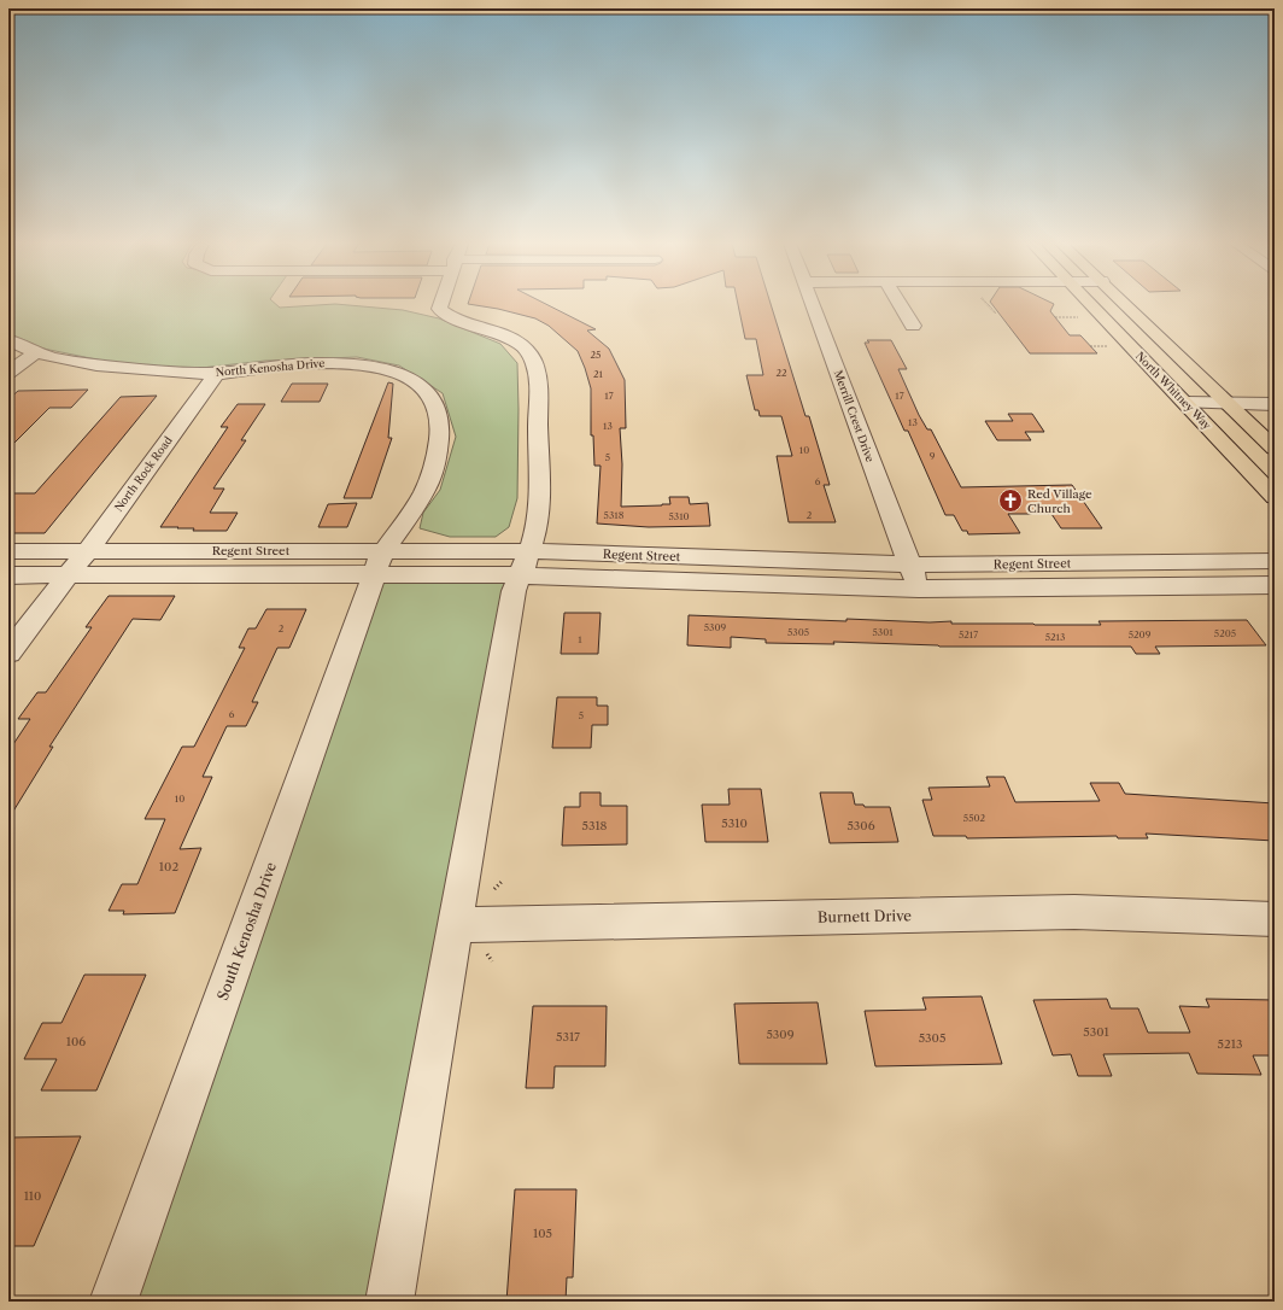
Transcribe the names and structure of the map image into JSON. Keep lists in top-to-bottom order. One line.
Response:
{"streets":{"main road":["North Whitney Way"],"street":["North Kenosha Drive","Merrill Crest Drive","North Rock Road","Regent Street","Burnett Drive","South Kenosha Drive"]},"crossings":[["North Kenosha Drive","North Rock Road"],["North Kenosha Drive","Regent Street"],["North Kenosha Drive","South Kenosha Drive"],["Merrill Crest Drive","Regent Street"],["North Rock Road","Regent Street"],["Regent Street","South Kenosha Drive"]],"places":{"church":["Red Village Church"]},"house_numbers":["25","22","21","17","17","13","13","10","9","5","6","5318","2","5310","5309","2","5305","5301","5205","5217","5209","5213","1","6","5","10","5502","5310","5318","5306","102","5301","5309","5317","5305","106","5213","110","105"]}
